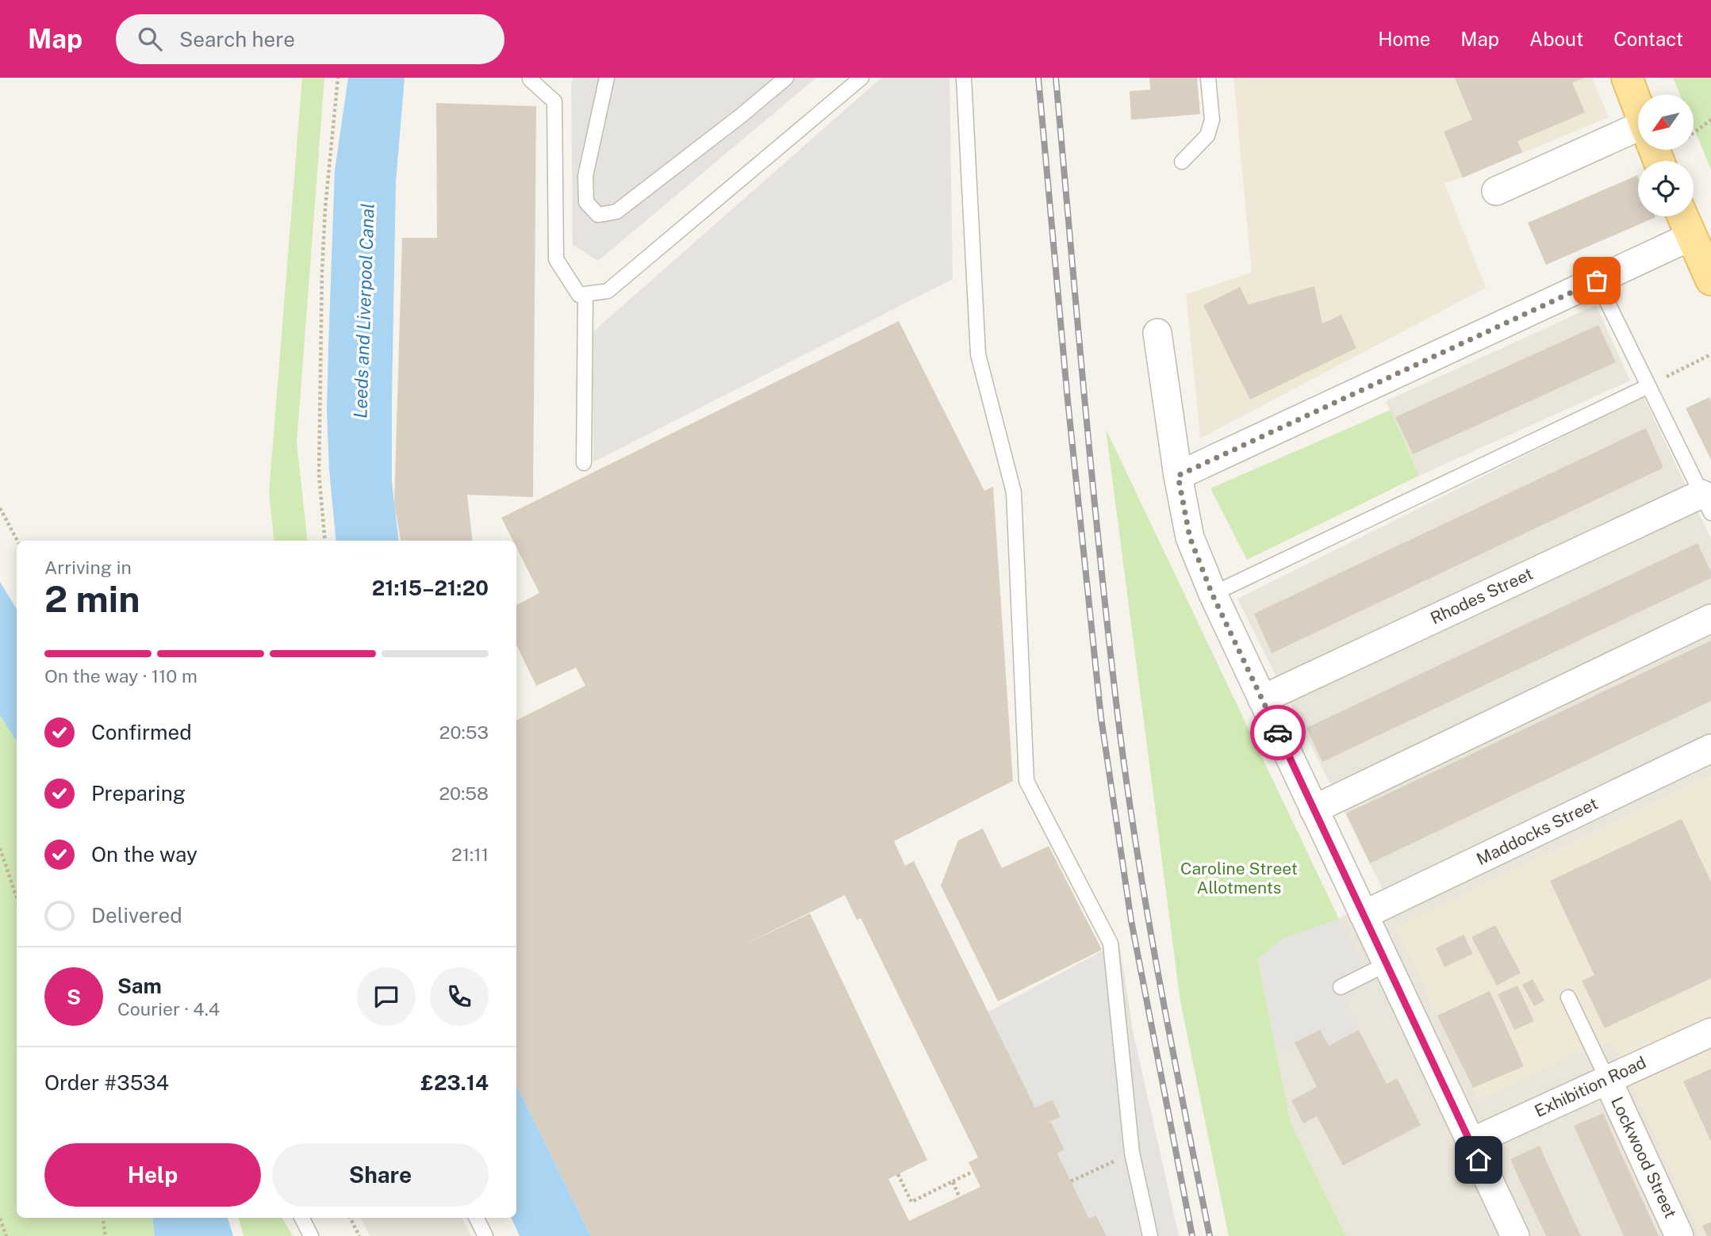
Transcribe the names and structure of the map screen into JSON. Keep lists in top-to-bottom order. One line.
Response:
{"streets":{"street":["Rhodes Street","Maddocks Street","Exhibition Road","Lockwood Street"]},"crossings":[["Exhibition Road","Lockwood Street"]],"water":["Leeds and Liverpool Canal"],"parks":["Caroline Street Allotments"],"north":"bottom left","page":{"header":"Map","search":"Search here","nav":["Home","Map","About","Contact"],"heading":["2 min","Arriving in","21:15–21:20"],"panel":["Sam","Courier · 4.4","Order #3534","£23.14"],"bar":"On the way · 110 m","list":[["Confirmed","20:53"],["Preparing","20:58"],["On the way","21:11"],"Delivered"],"round":"S","buttons":["Help","Share"]}}
